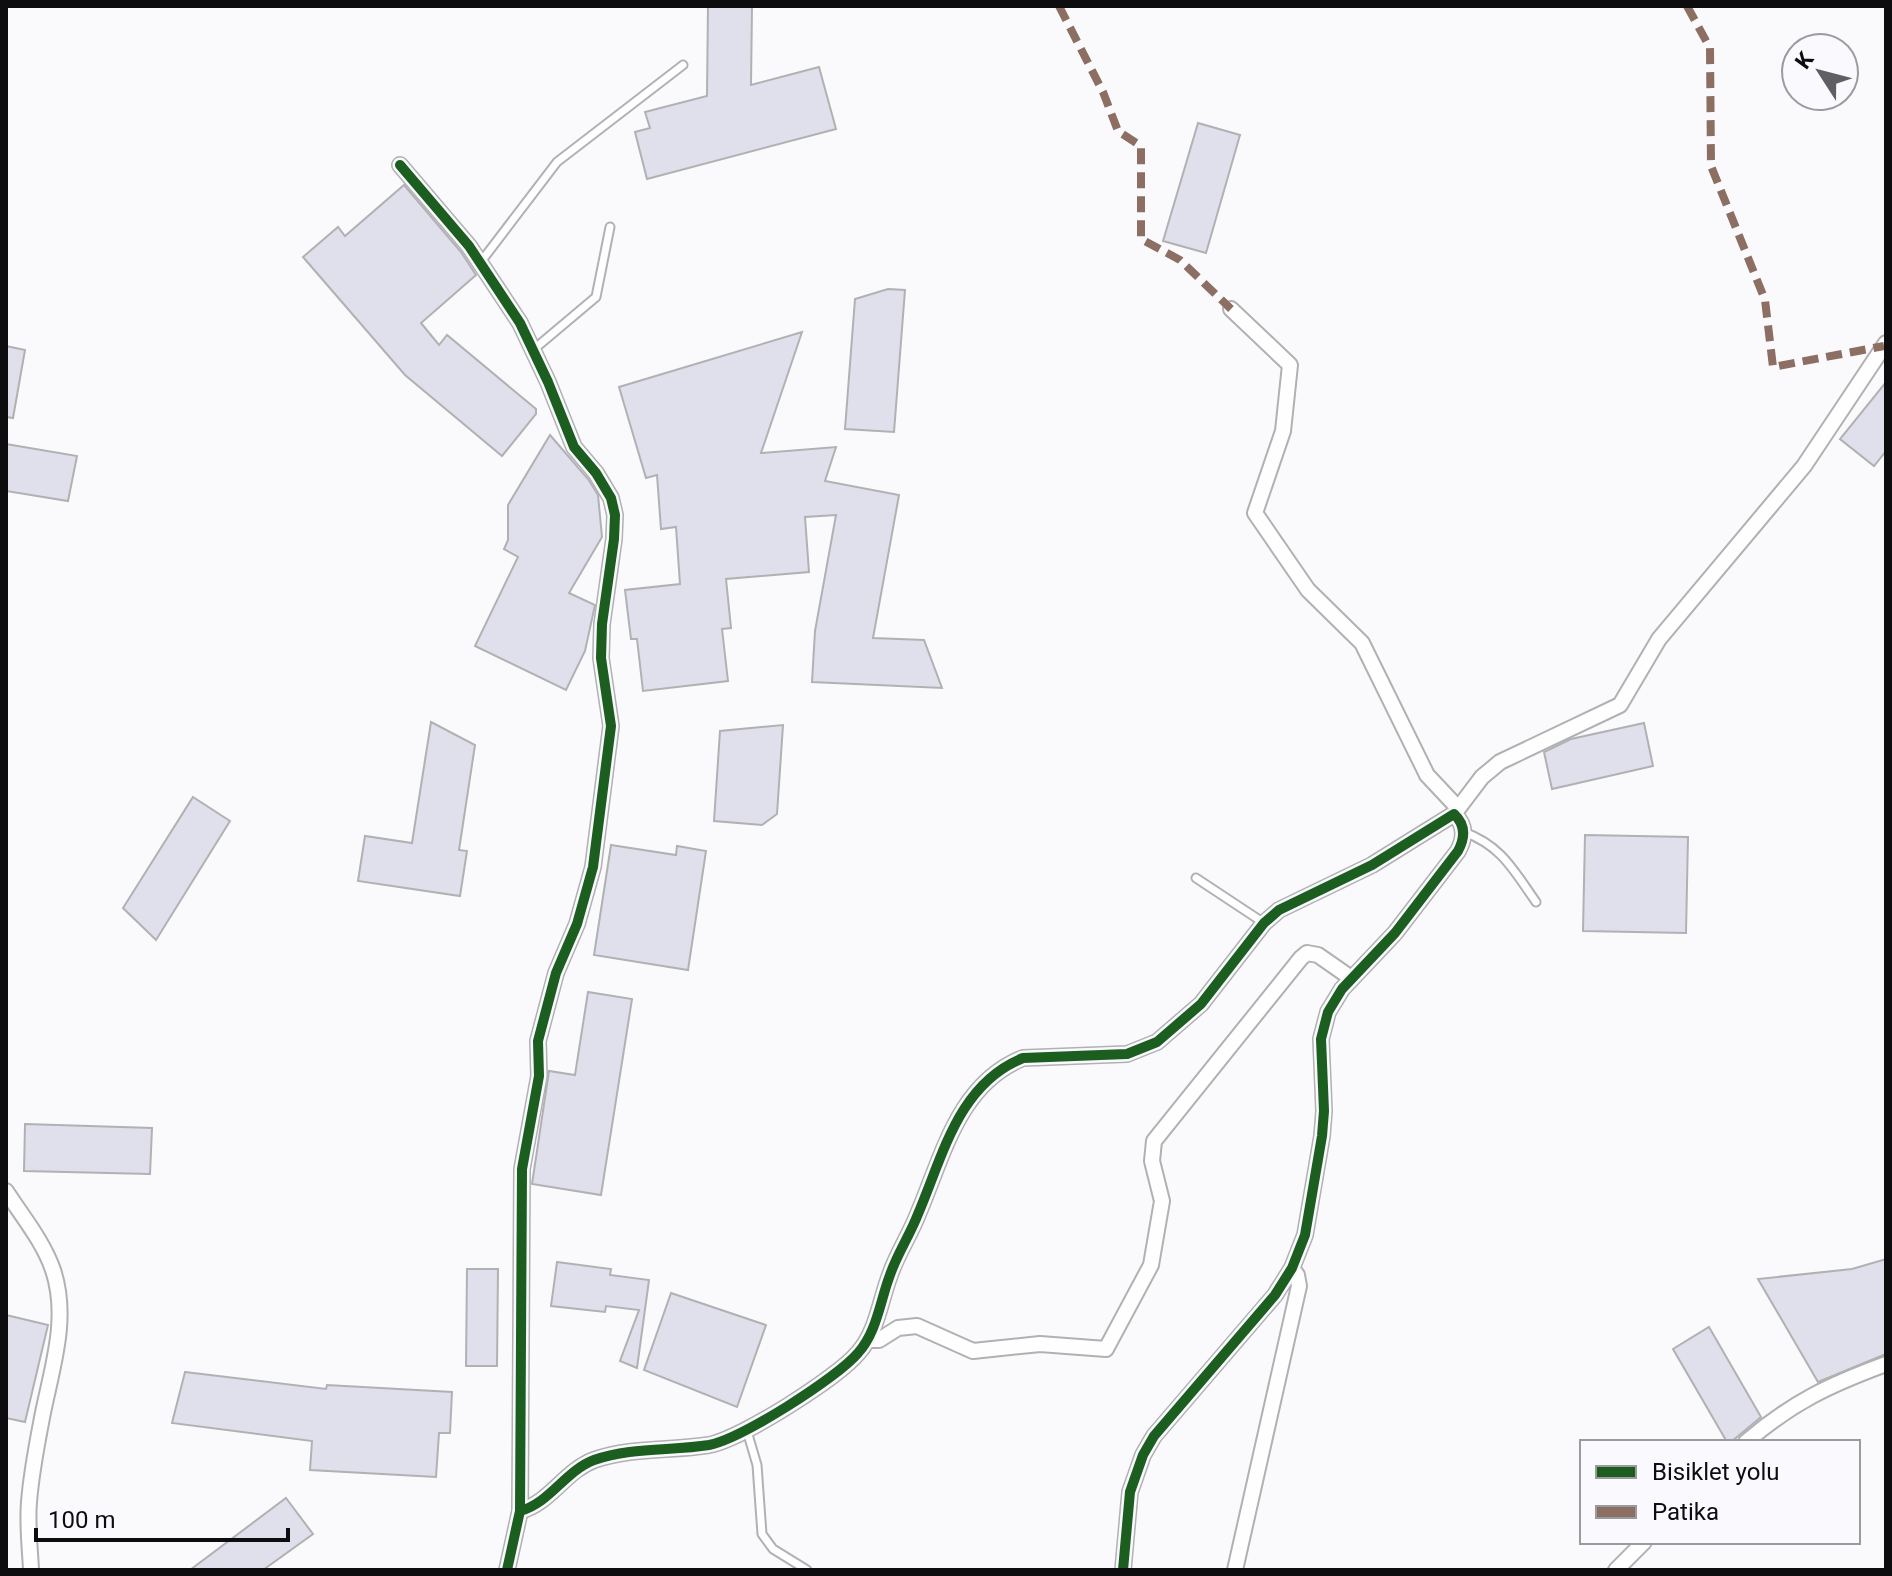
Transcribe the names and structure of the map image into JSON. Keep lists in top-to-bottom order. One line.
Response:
{"legend":["Bisiklet yolu","Patika"],"scale_bar":"100 m","north":"top left"}
